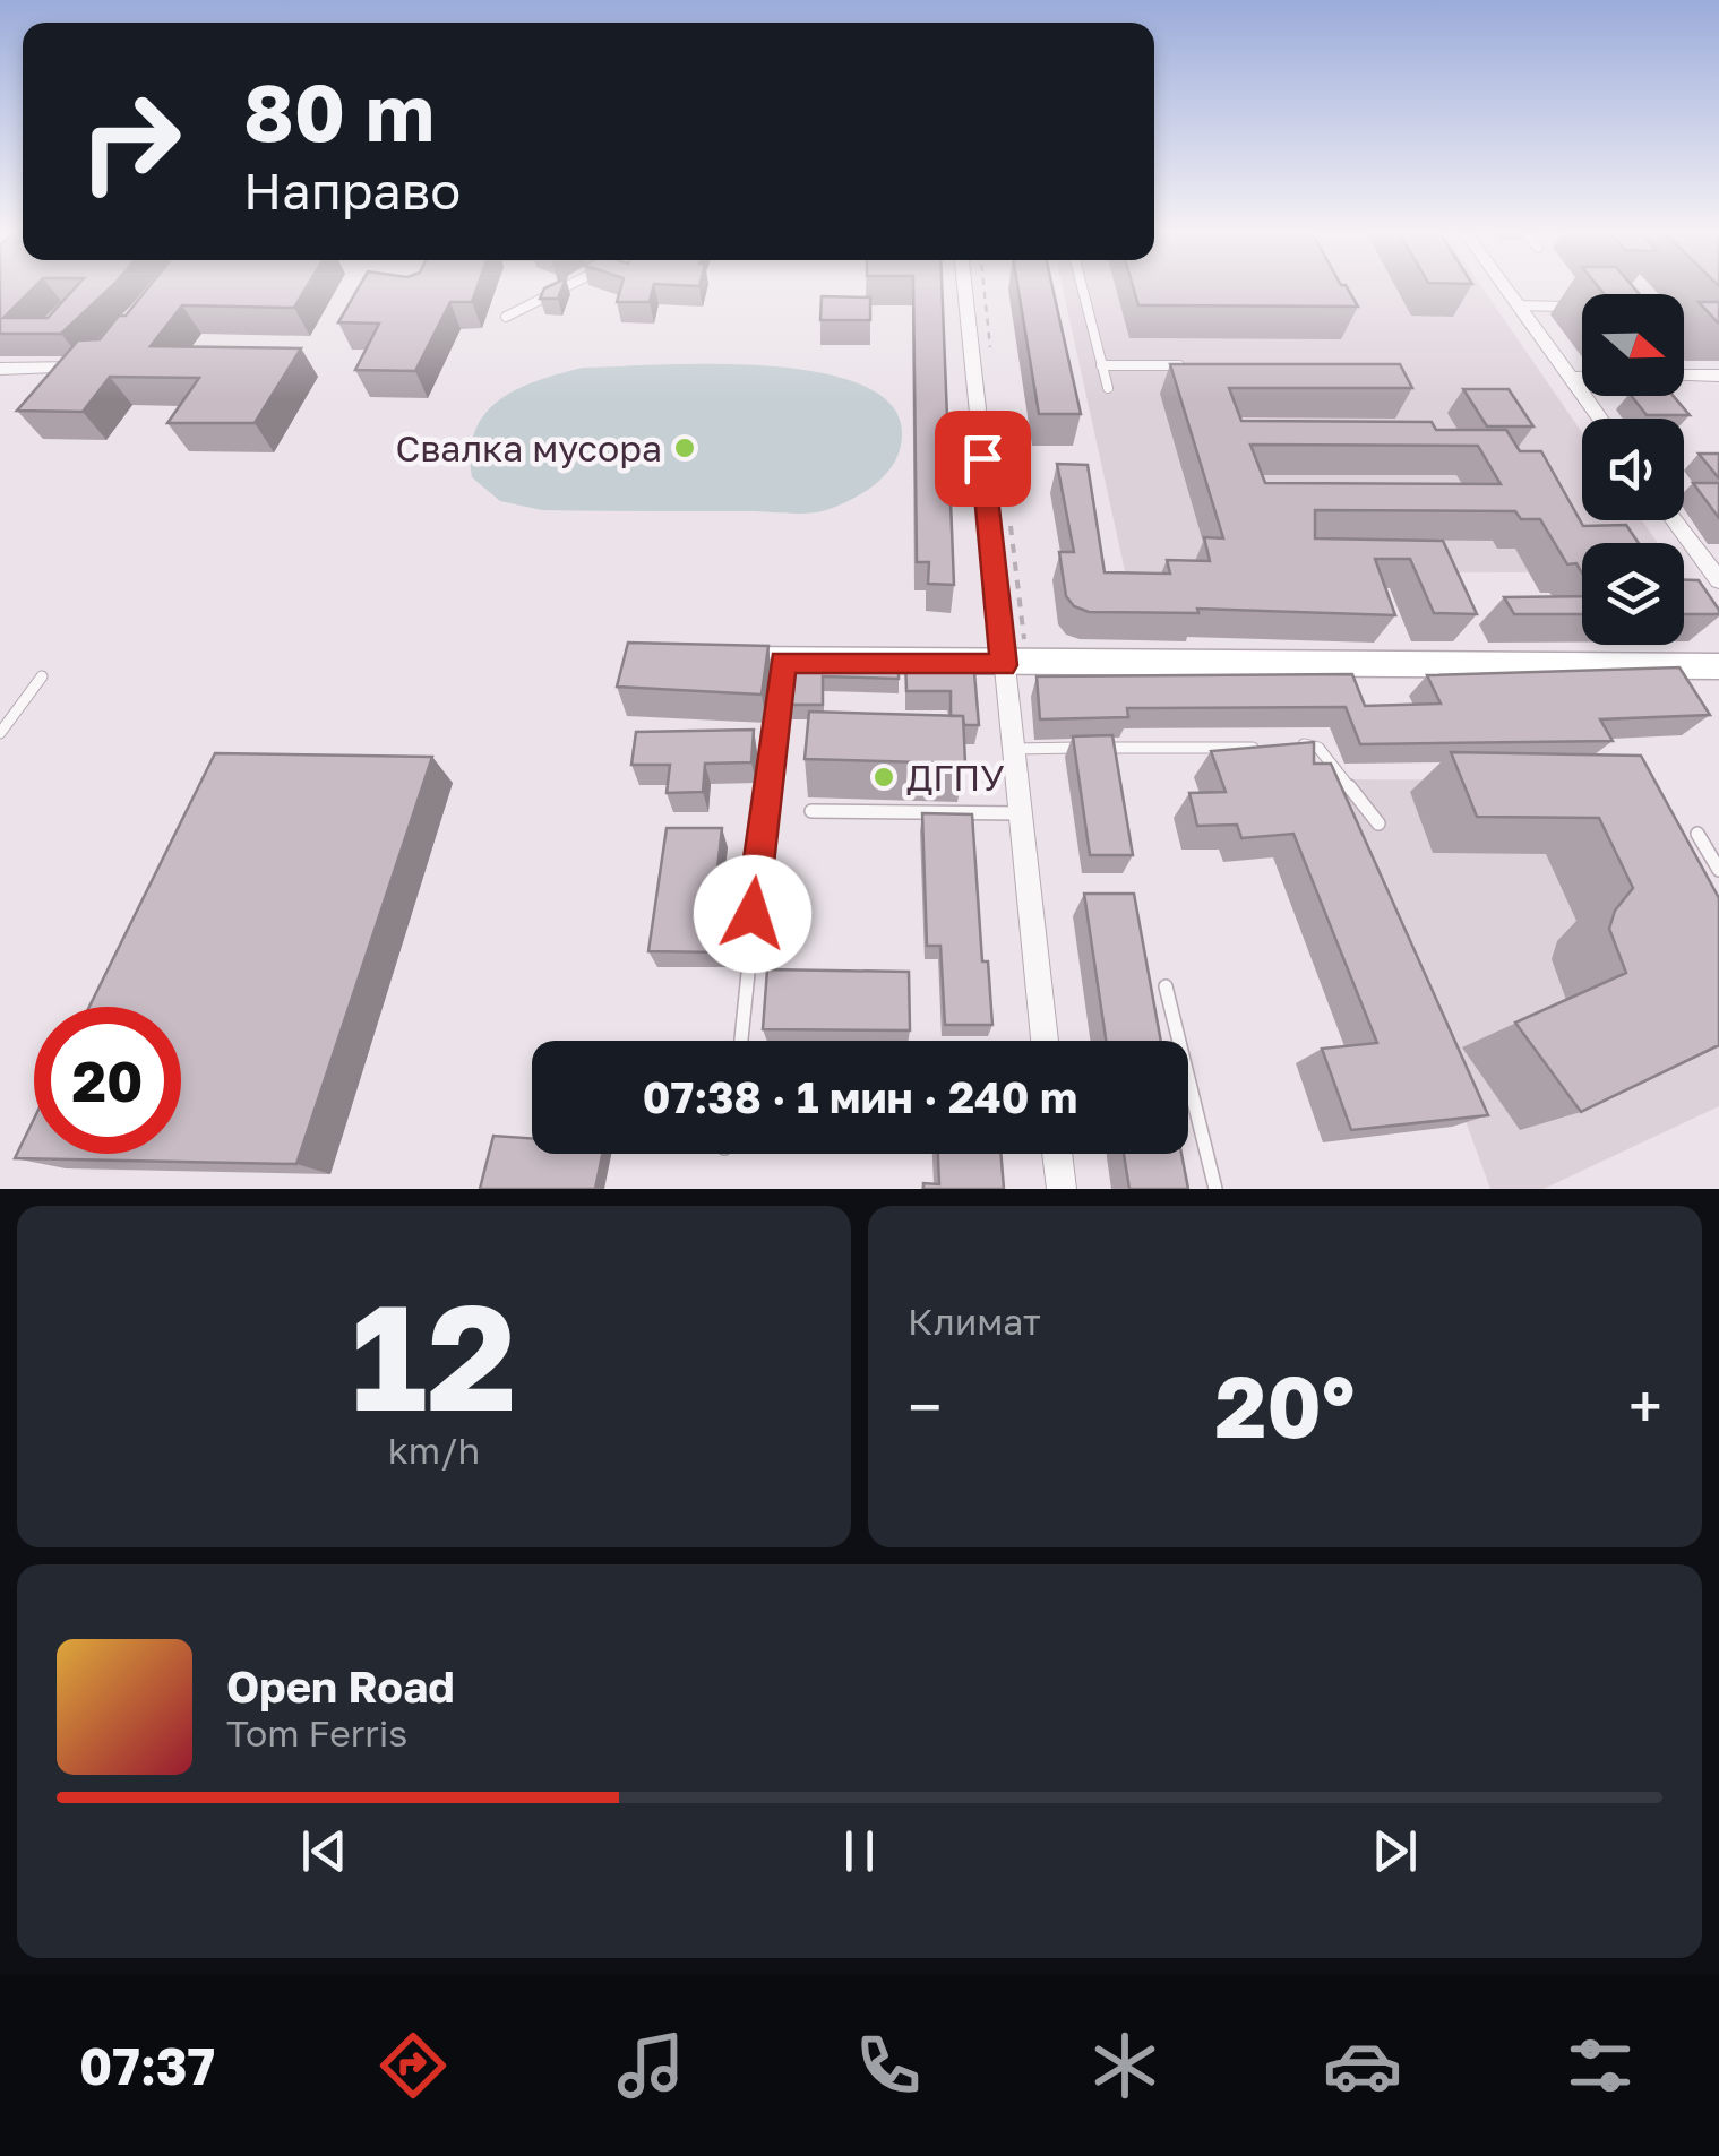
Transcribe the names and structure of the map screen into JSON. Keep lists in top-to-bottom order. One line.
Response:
{"places":["Свалка мусора","ДГПУ"],"north":"right","page":{"turn":["80 m","Направо"],"limit":"20","trip":"07:38 · 1 мин · 240 m","tile":[["12","km/h"],"Климат"],"heat":["−","20°","+"],"song":["Open Road","Tom Ferris"],"tabs":"07:37"}}
